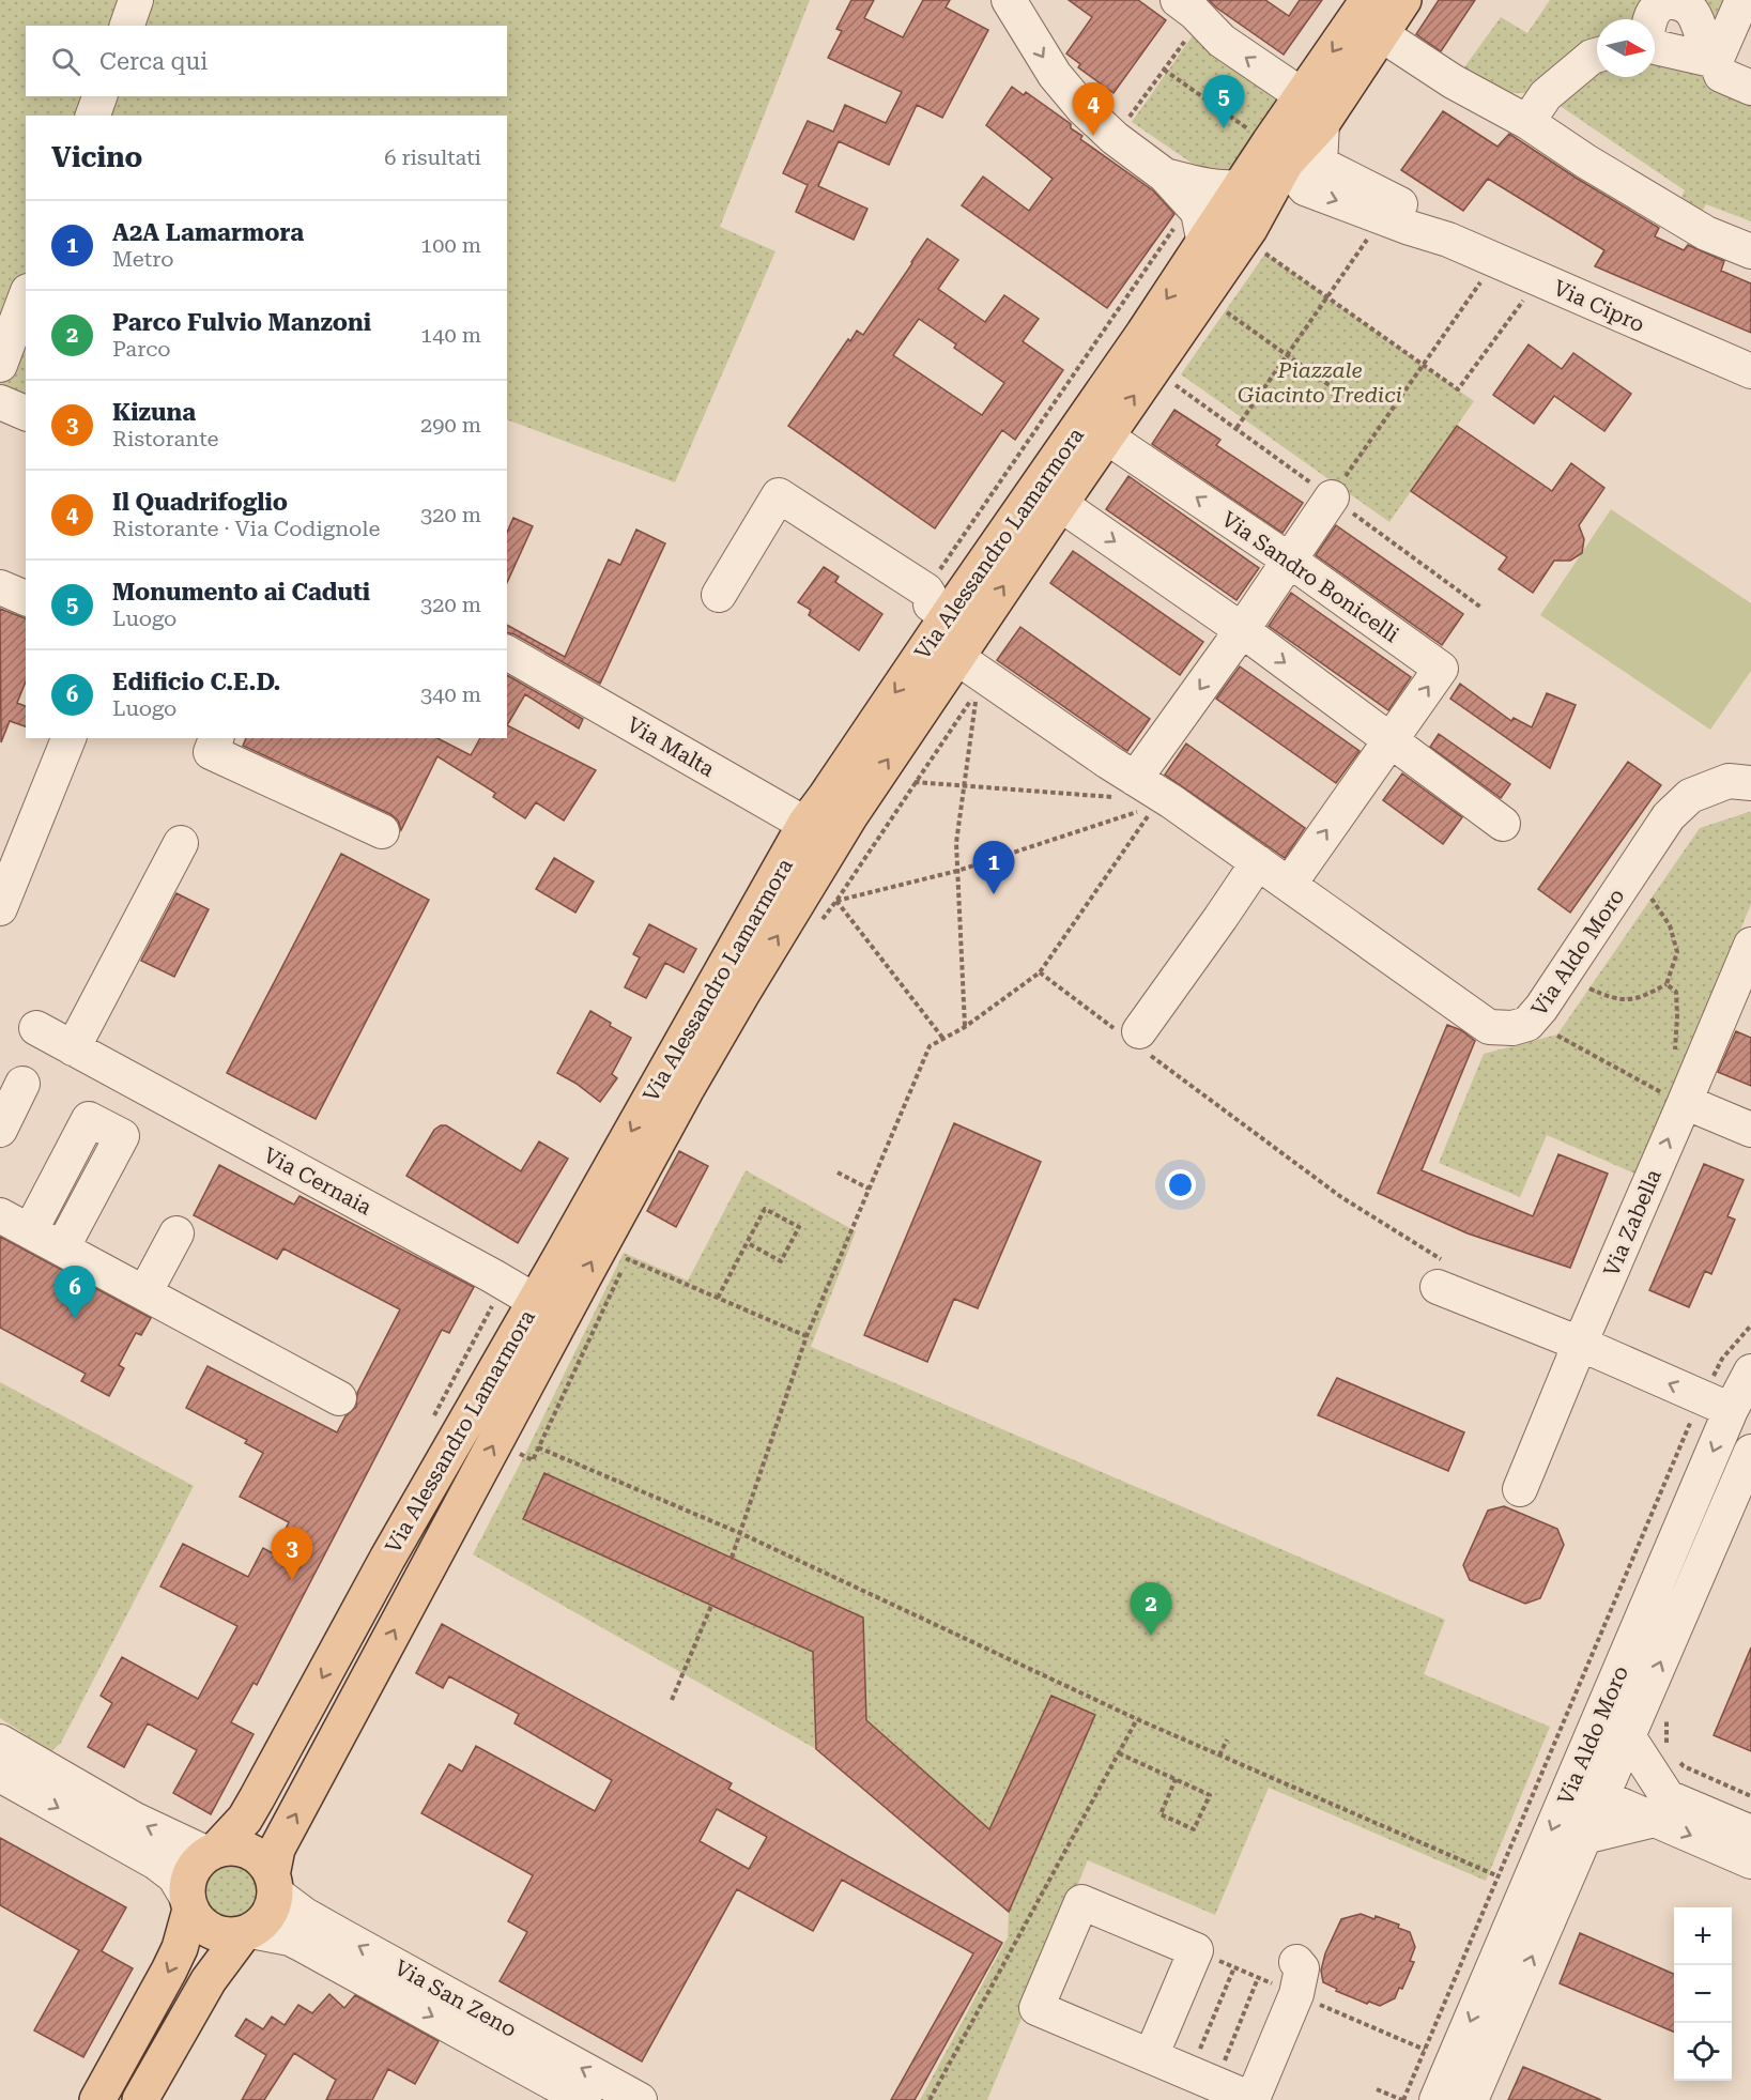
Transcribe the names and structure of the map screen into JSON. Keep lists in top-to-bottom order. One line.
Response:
{"streets":{"main road":["Via Alessandro Lamarmora"],"street":["Via Cipro","Via Sandro Bonicelli","Via Malta","Via Aldo Moro","Via Cernaia","Via Zabella","Via San Zeno"]},"crossings":[["Via Cipro","Via Alessandro Lamarmora"],["Via Alessandro Lamarmora","Via Sandro Bonicelli"],["Via Alessandro Lamarmora","Via Malta"],["Via Alessandro Lamarmora","Via Aldo Moro"],["Via Alessandro Lamarmora","Via Cernaia"],["Via Alessandro Lamarmora","Via San Zeno"]],"one_way":["Via Zabella"],"parks":["Piazzale Giacinto Tredici"],"north":"right","page":{"search":"Cerca qui","pins":["5","4","1","6","3","2"],"heading":["Vicino","6 risultati"],"list":[{"mark":"1","name":"A2A Lamarmora","note":"Metro","value":"100 m"},{"mark":"2","name":"Parco Fulvio Manzoni","note":"Parco","value":"140 m"},{"mark":"3","name":"Kizuna","note":"Ristorante","value":"290 m"},{"mark":"4","name":"Il Quadrifoglio","note":"Ristorante · Via Codignole","value":"320 m"},{"mark":"5","name":"Monumento ai Caduti","note":"Luogo","value":"320 m"},{"mark":"6","name":"Edificio C.E.D.","note":"Luogo","value":"340 m"}],"map_buttons":["+","−"]}}
